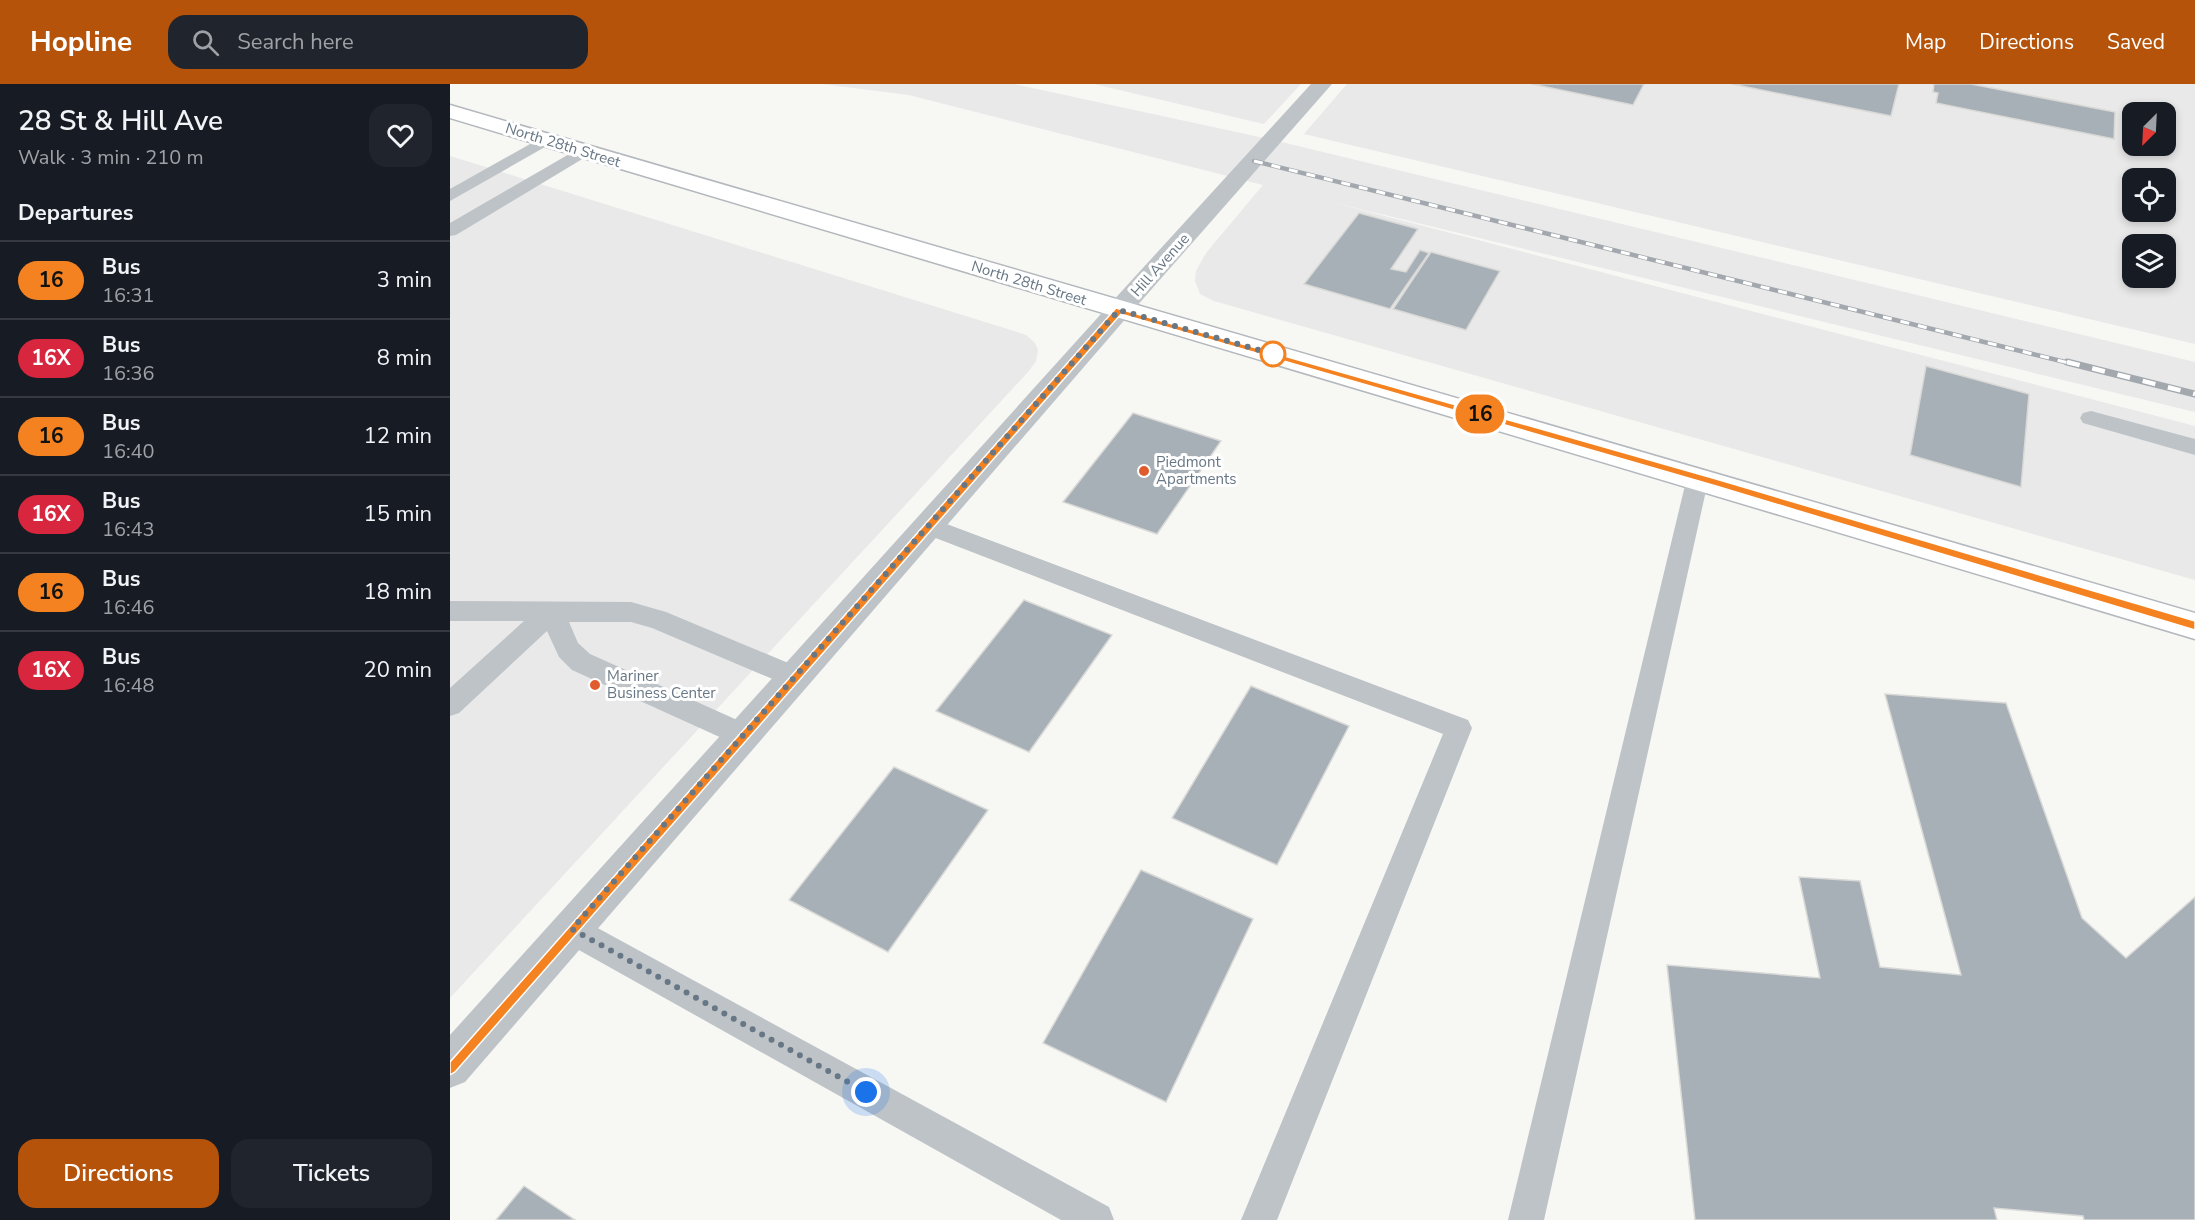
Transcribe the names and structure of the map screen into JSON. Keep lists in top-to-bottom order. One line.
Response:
{"streets":{"main road":["North 28th Street"],"street":["Hill Avenue"]},"crossings":[["North 28th Street","Hill Avenue"]],"places":["Piedmont Apartments","Mariner Business Center"],"lines":["bus line 16"],"north":"bottom left","page":{"header":"Hopline","search":"Search here","nav":["Map","Directions","Saved"],"heading":[["28 St & Hill Ave","Walk · 3 min · 210 m"],"Departures"],"on_map":"16","list":[{"mark":"16","name":"Bus","note":"16:31","value":"3 min"},{"mark":"16X","name":"Bus","note":"16:36","value":"8 min"},{"mark":"16","name":"Bus","note":"16:40","value":"12 min"},{"mark":"16X","name":"Bus","note":"16:43","value":"15 min"},{"mark":"16","name":"Bus","note":"16:46","value":"18 min"},{"mark":"16X","name":"Bus","note":"16:48","value":"20 min"}],"buttons":["Directions","Tickets"]}}
